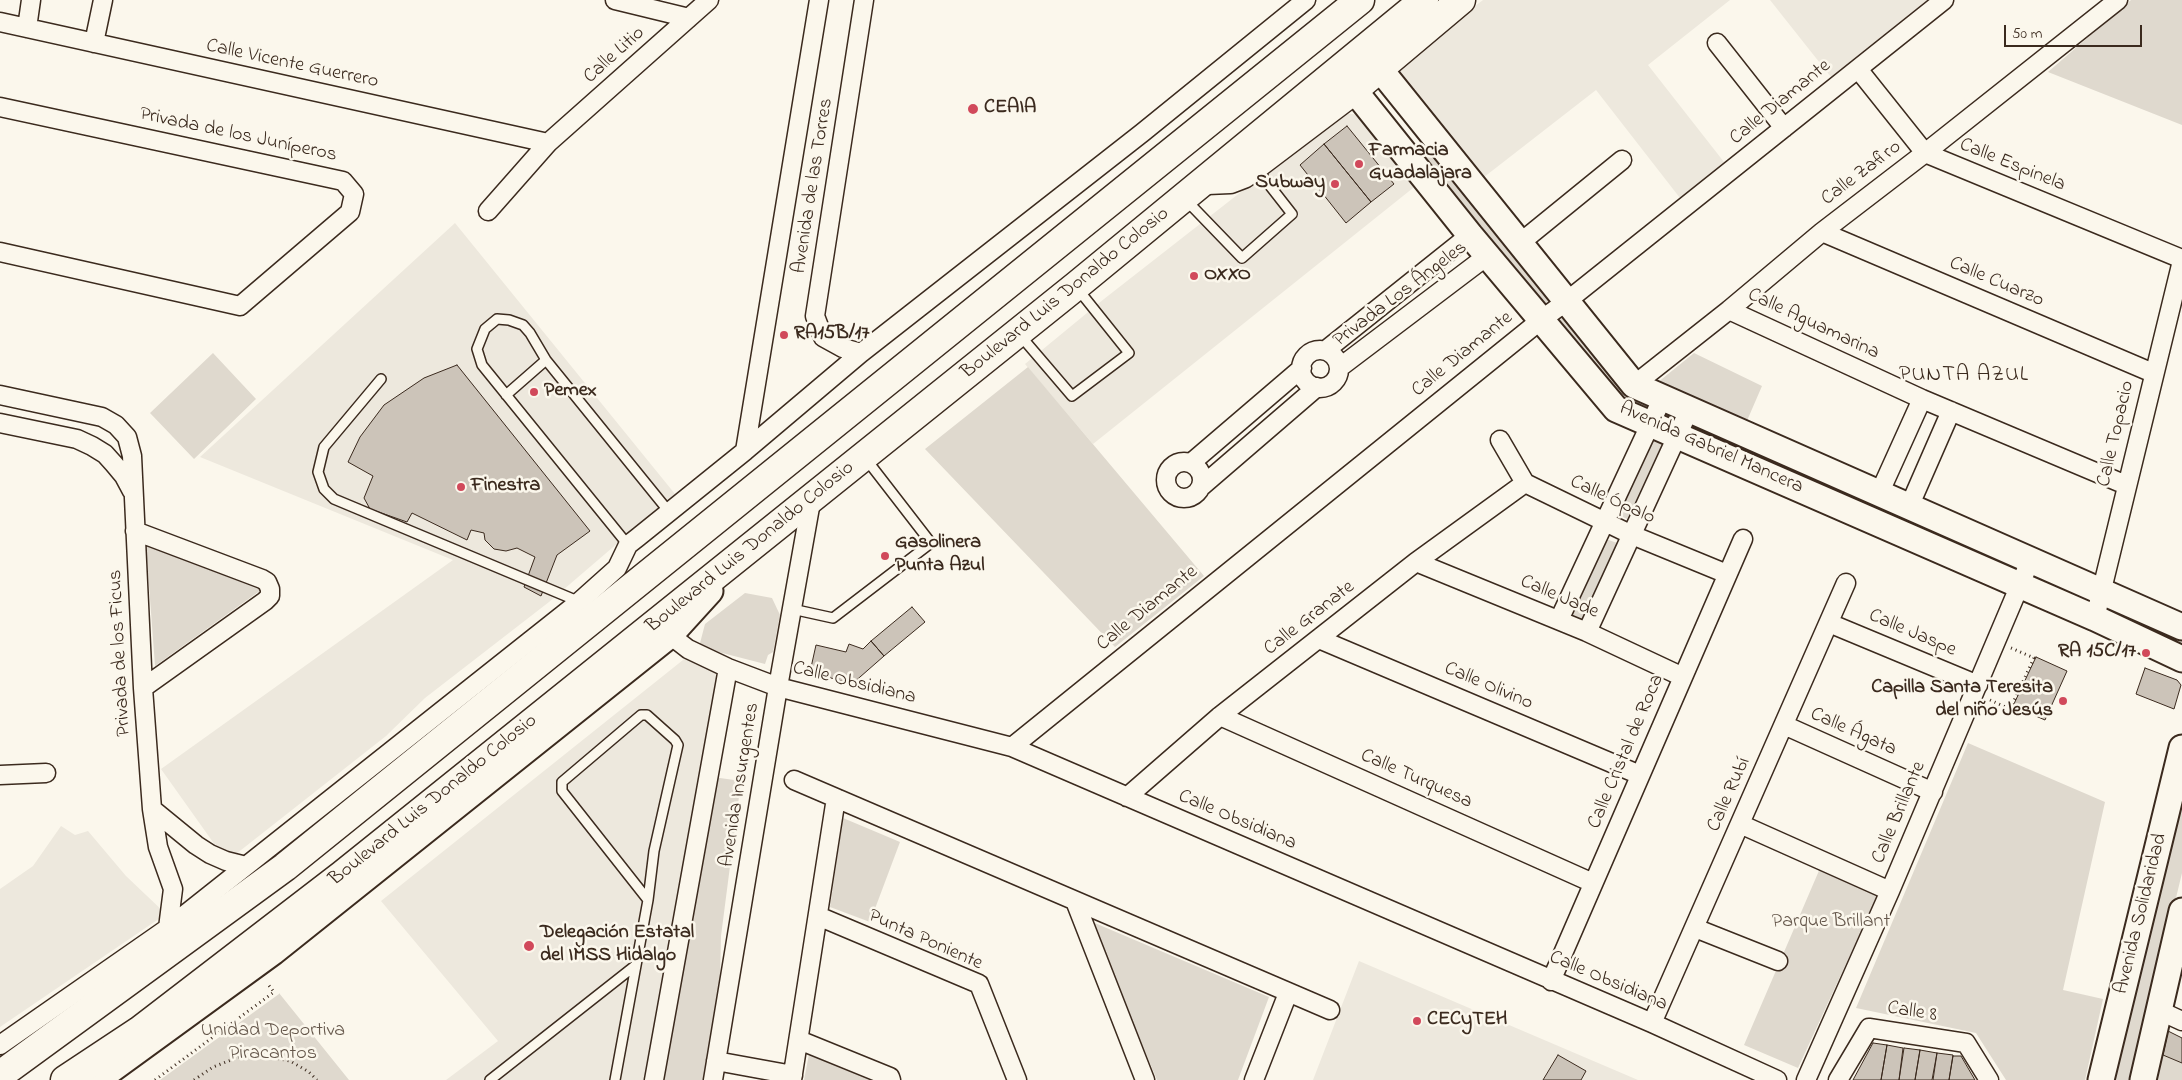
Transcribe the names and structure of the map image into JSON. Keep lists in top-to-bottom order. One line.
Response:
{"streets":{"main road":["Boulevard Luis Donaldo Colosio"],"street":["Calle Litio","Calle Vicente Guerrero","Calle Diamante","Privada de los Juníperos","Calle Espinela","Calle Zafiro","Avenida de las Torres","Calle Cuarzo","Privada Los Ángeles","Calle Aguamarina","Calle Topacio","Avenida Gabriel Mancera","Calle Ópalo","Calle Jade","Calle Granate","Calle Jaspe","Privada de los Ficus","Calle Obsidiana","Calle Olivino","Calle Ágata","Calle Cristal de Roca","Calle Turquesa","Avenida Insurgentes","Calle Rubí","Calle Brillante","Avenida Solidaridad","Punta Poniente","Calle 8"]},"crossings":[["Calle Litio","Calle Vicente Guerrero"],["Calle Diamante","Calle Espinela"],["Calle Diamante","Avenida Gabriel Mancera"],["Calle Diamante","Calle Obsidiana"],["Calle Espinela","Calle Zafiro"],["Calle Espinela","Calle Topacio"],["Calle Zafiro","Calle Cuarzo"],["Calle Zafiro","Calle Aguamarina"],["Calle Zafiro","Avenida Gabriel Mancera"],["Calle Cuarzo","Calle Topacio"],["Boulevard Luis Donaldo Colosio","Avenida Insurgentes"],["Privada Los Ángeles","Avenida Gabriel Mancera"],["Calle Aguamarina","Calle Topacio"],["Calle Topacio","Avenida Gabriel Mancera"],["Avenida Gabriel Mancera","Calle Brillante"],["Calle Ópalo","Calle Granate"],["Calle Ópalo","Calle Cristal de Roca"],["Calle Jade","Calle Granate"],["Calle Jade","Calle Cristal de Roca"],["Calle Granate","Calle Obsidiana"],["Calle Granate","Calle Olivino"],["Calle Granate","Calle Turquesa"],["Calle Jaspe","Calle Rubí"],["Calle Jaspe","Calle Brillante"],["Calle Obsidiana","Calle Cristal de Roca"],["Calle Obsidiana","Avenida Insurgentes"],["Calle Obsidiana","Calle Rubí"],["Calle Olivino","Calle Cristal de Roca"],["Calle Ágata","Calle Rubí"],["Calle Ágata","Calle Brillante"],["Calle Cristal de Roca","Calle Turquesa"]],"districts":["PUNTA AZUL"],"parks":["Parque Brillant","Unidad Deportiva Piracantos"],"places":["CEAIA","Farmacia Guadalajara","Subway","OXXO","RA15B/17","Pemex","Finestra","Gasolinera Punta Azul","RA 15C/17","Capilla Santa Teresita del niño Jesús","Delegación Estatal del IMSS Hidalgo","CECyTEH"],"scale_bar":"50 m"}
